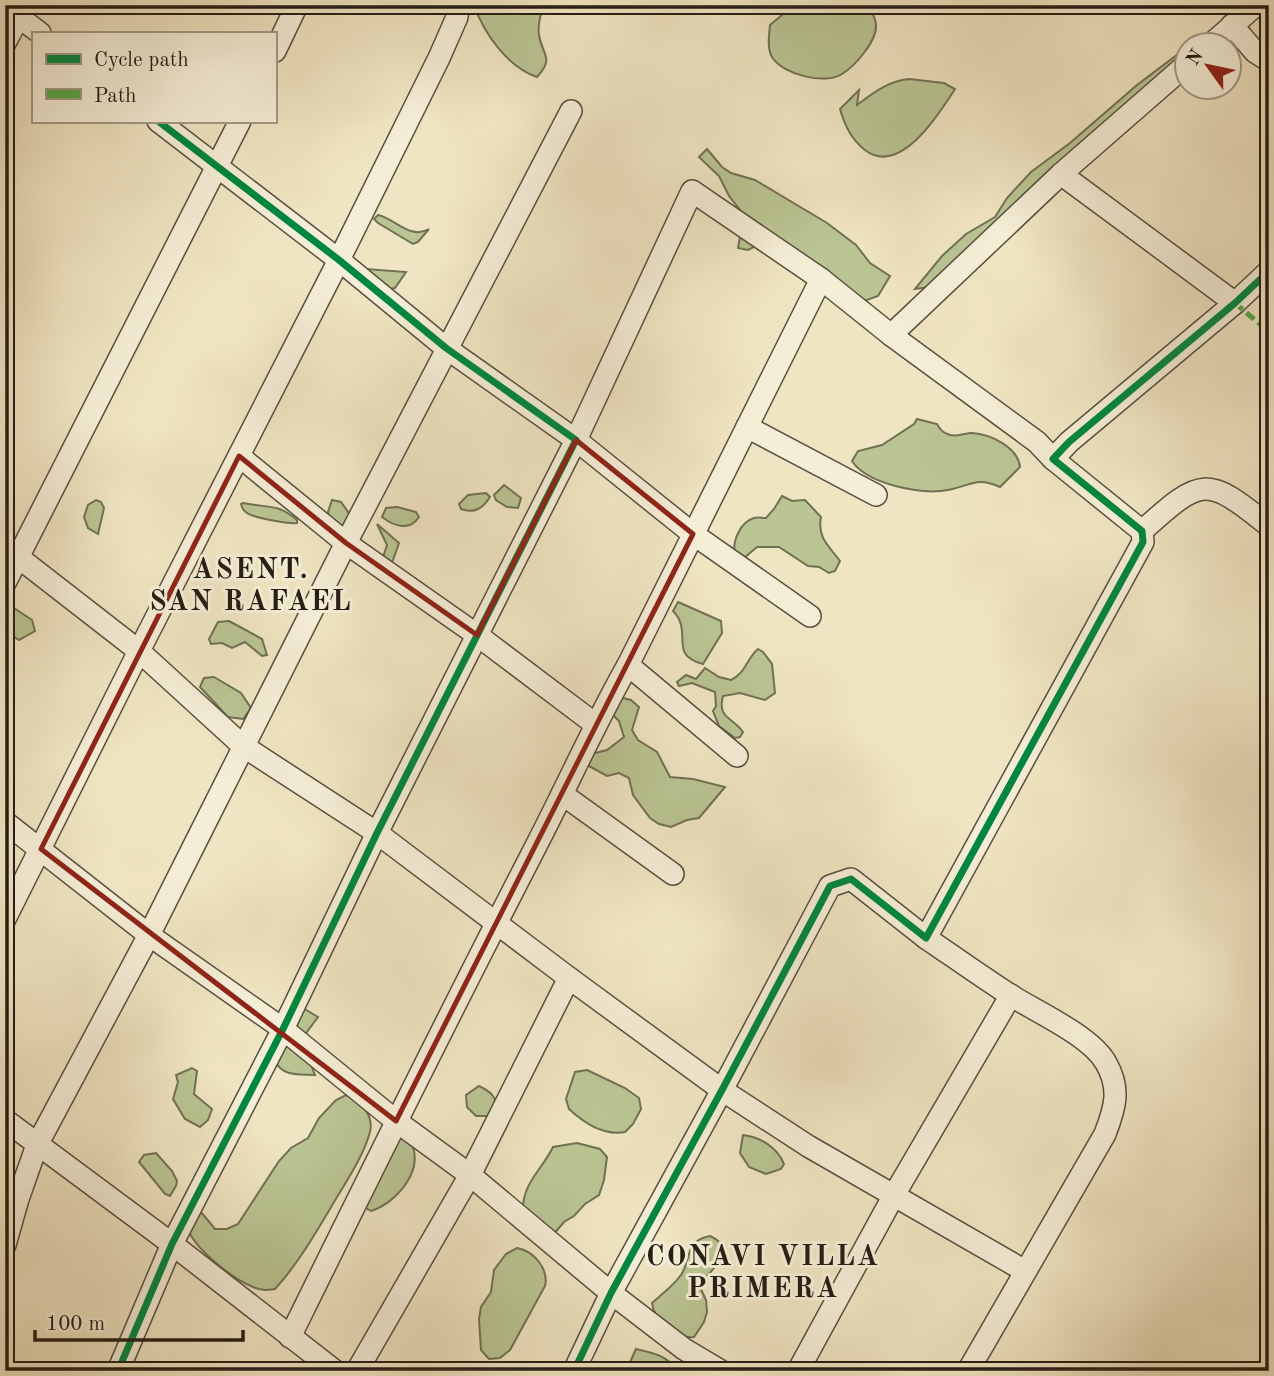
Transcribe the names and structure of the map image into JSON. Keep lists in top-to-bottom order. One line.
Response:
{"districts":["ASENT. SAN RAFAEL","CONAVI VILLA PRIMERA"],"legend":["Cycle path","Path"],"scale_bar":"100 m","north":"top left"}
